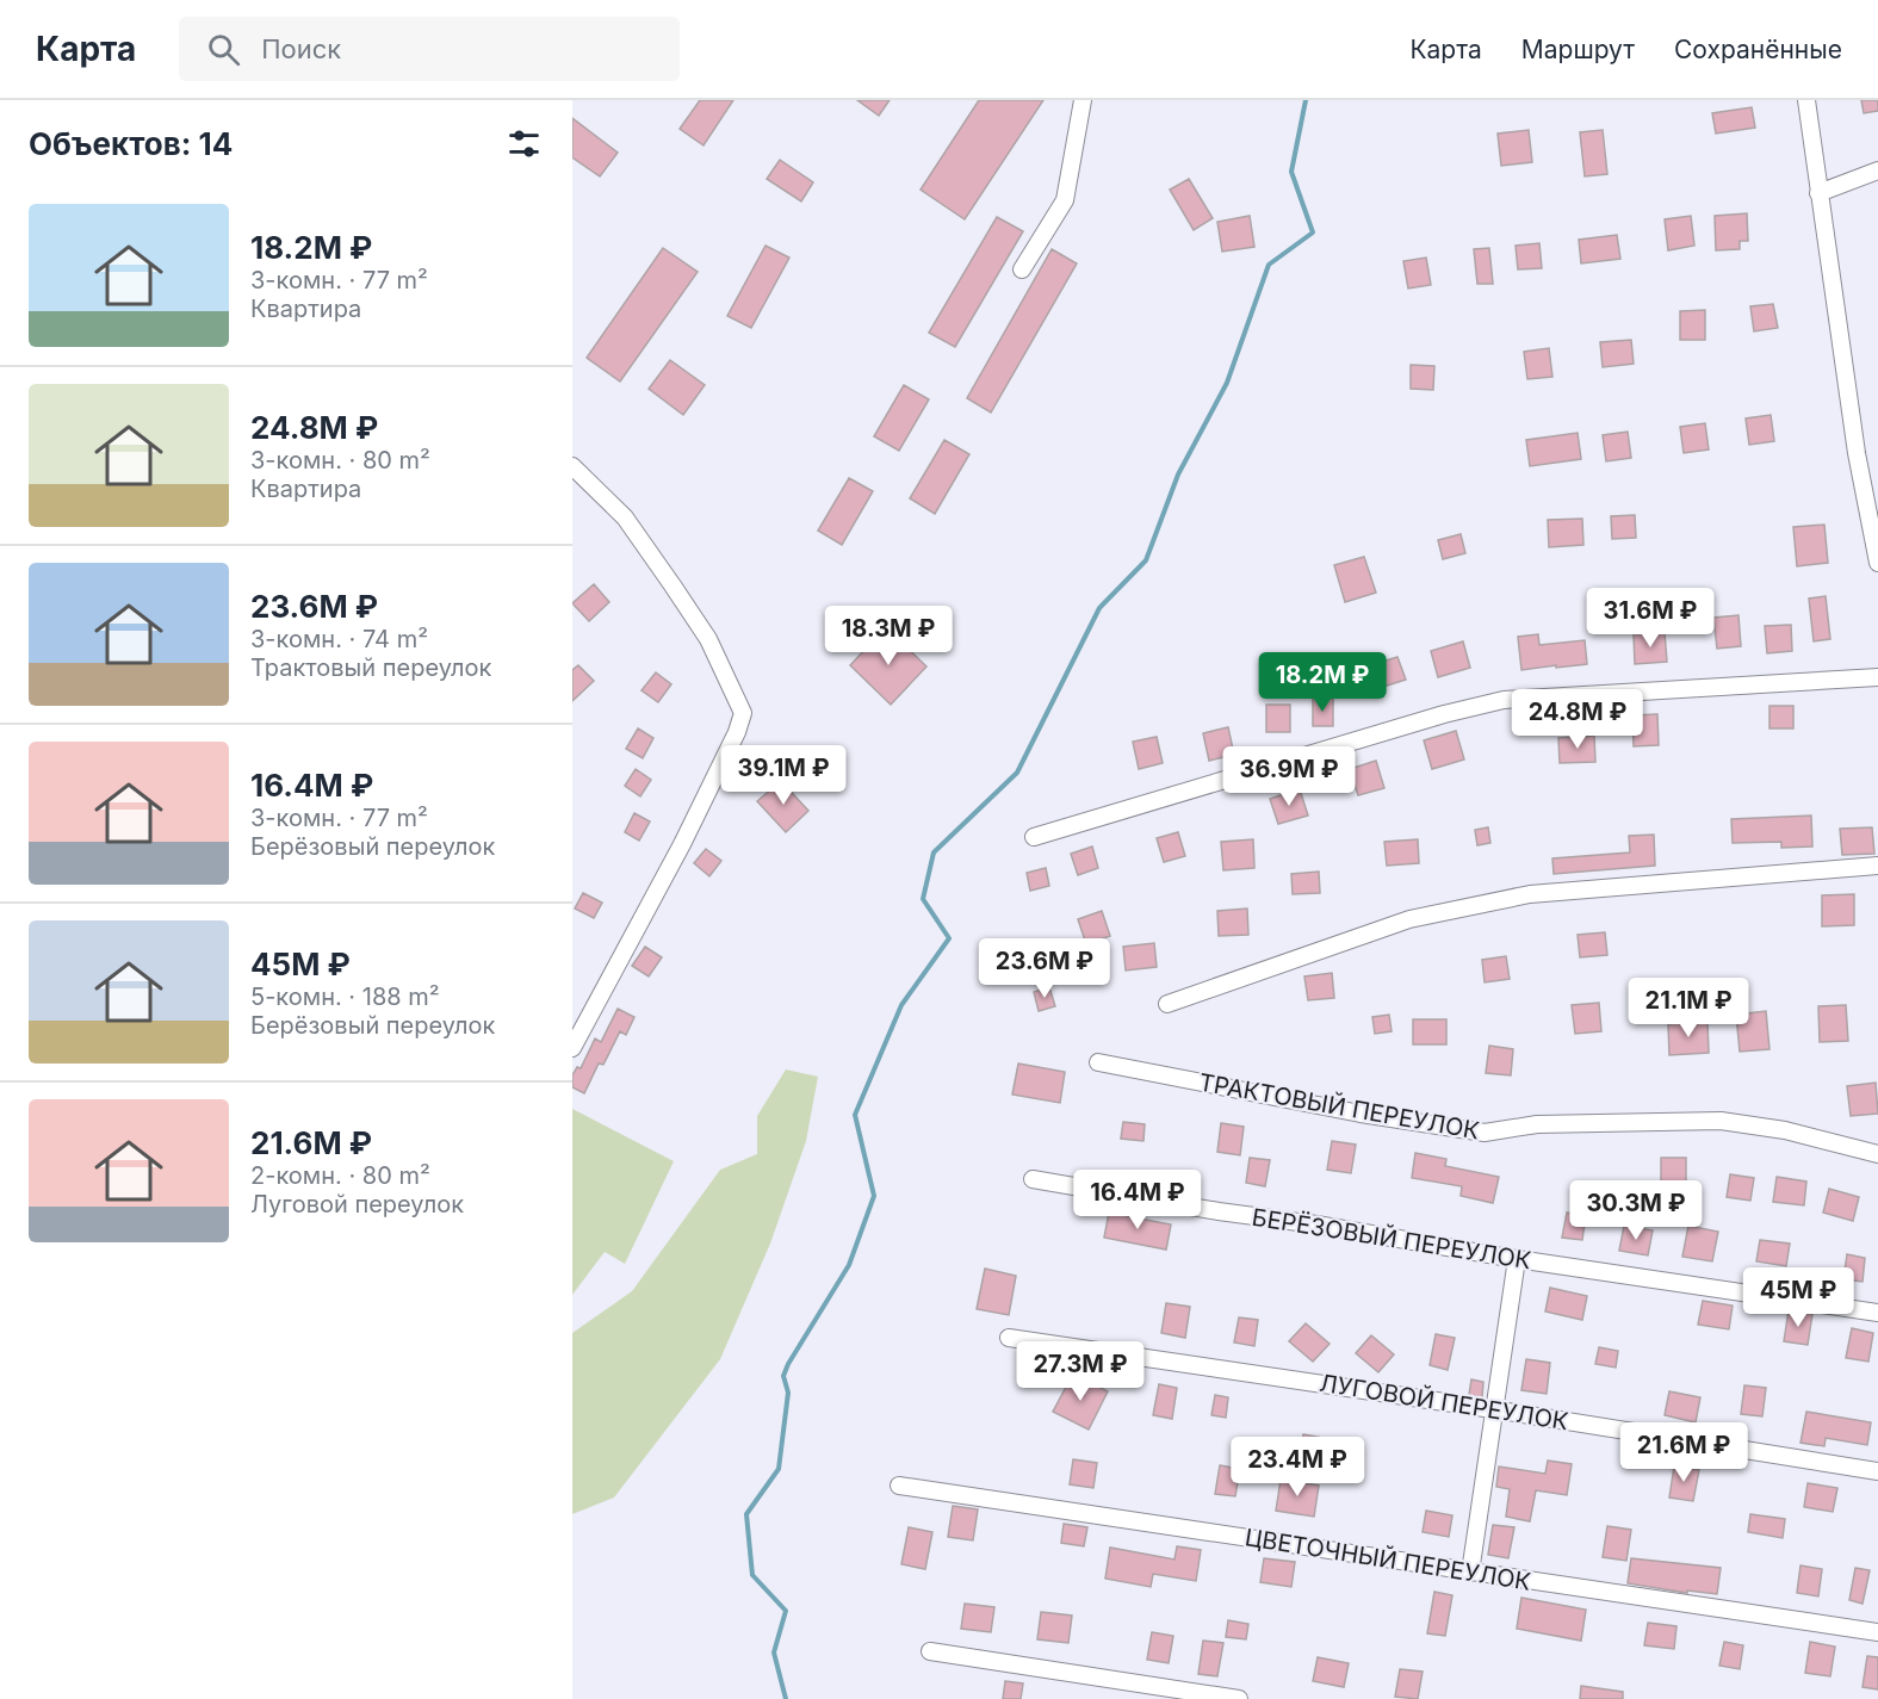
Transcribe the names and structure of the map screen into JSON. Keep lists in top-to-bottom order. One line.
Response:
{"streets":{"street":["ТРАКТОВЫЙ ПЕРЕУЛОК","БЕРЁЗОВЫЙ ПЕРЕУЛОК","ЛУГОВОЙ ПЕРЕУЛОК","ЦВЕТОЧНЫЙ ПЕРЕУЛОК"]},"page":{"header":"Карта","search":"Поиск","nav":["Карта","Маршрут","Сохранённые"],"heading":"Объектов: 14","list":[{"name":"18.2M ₽","note":"3-комн. · 77 m² · Квартира"},{"name":"24.8M ₽","note":"3-комн. · 80 m² · Квартира"},{"name":"23.6M ₽","note":"3-комн. · 74 m² · Трактовый переулок"},{"name":"16.4M ₽","note":"3-комн. · 77 m² · Берёзовый переулок"},{"name":"45M ₽","note":"5-комн. · 188 m² · Берёзовый переулок"},{"name":"21.6M ₽","note":"2-комн. · 80 m² · Луговой переулок"}],"price":["31.6M ₽","18.3M ₽","18.2M ₽","24.8M ₽","39.1M ₽","36.9M ₽","23.6M ₽","21.1M ₽","16.4M ₽","30.3M ₽","45M ₽","27.3M ₽","21.6M ₽","23.4M ₽"]}}
